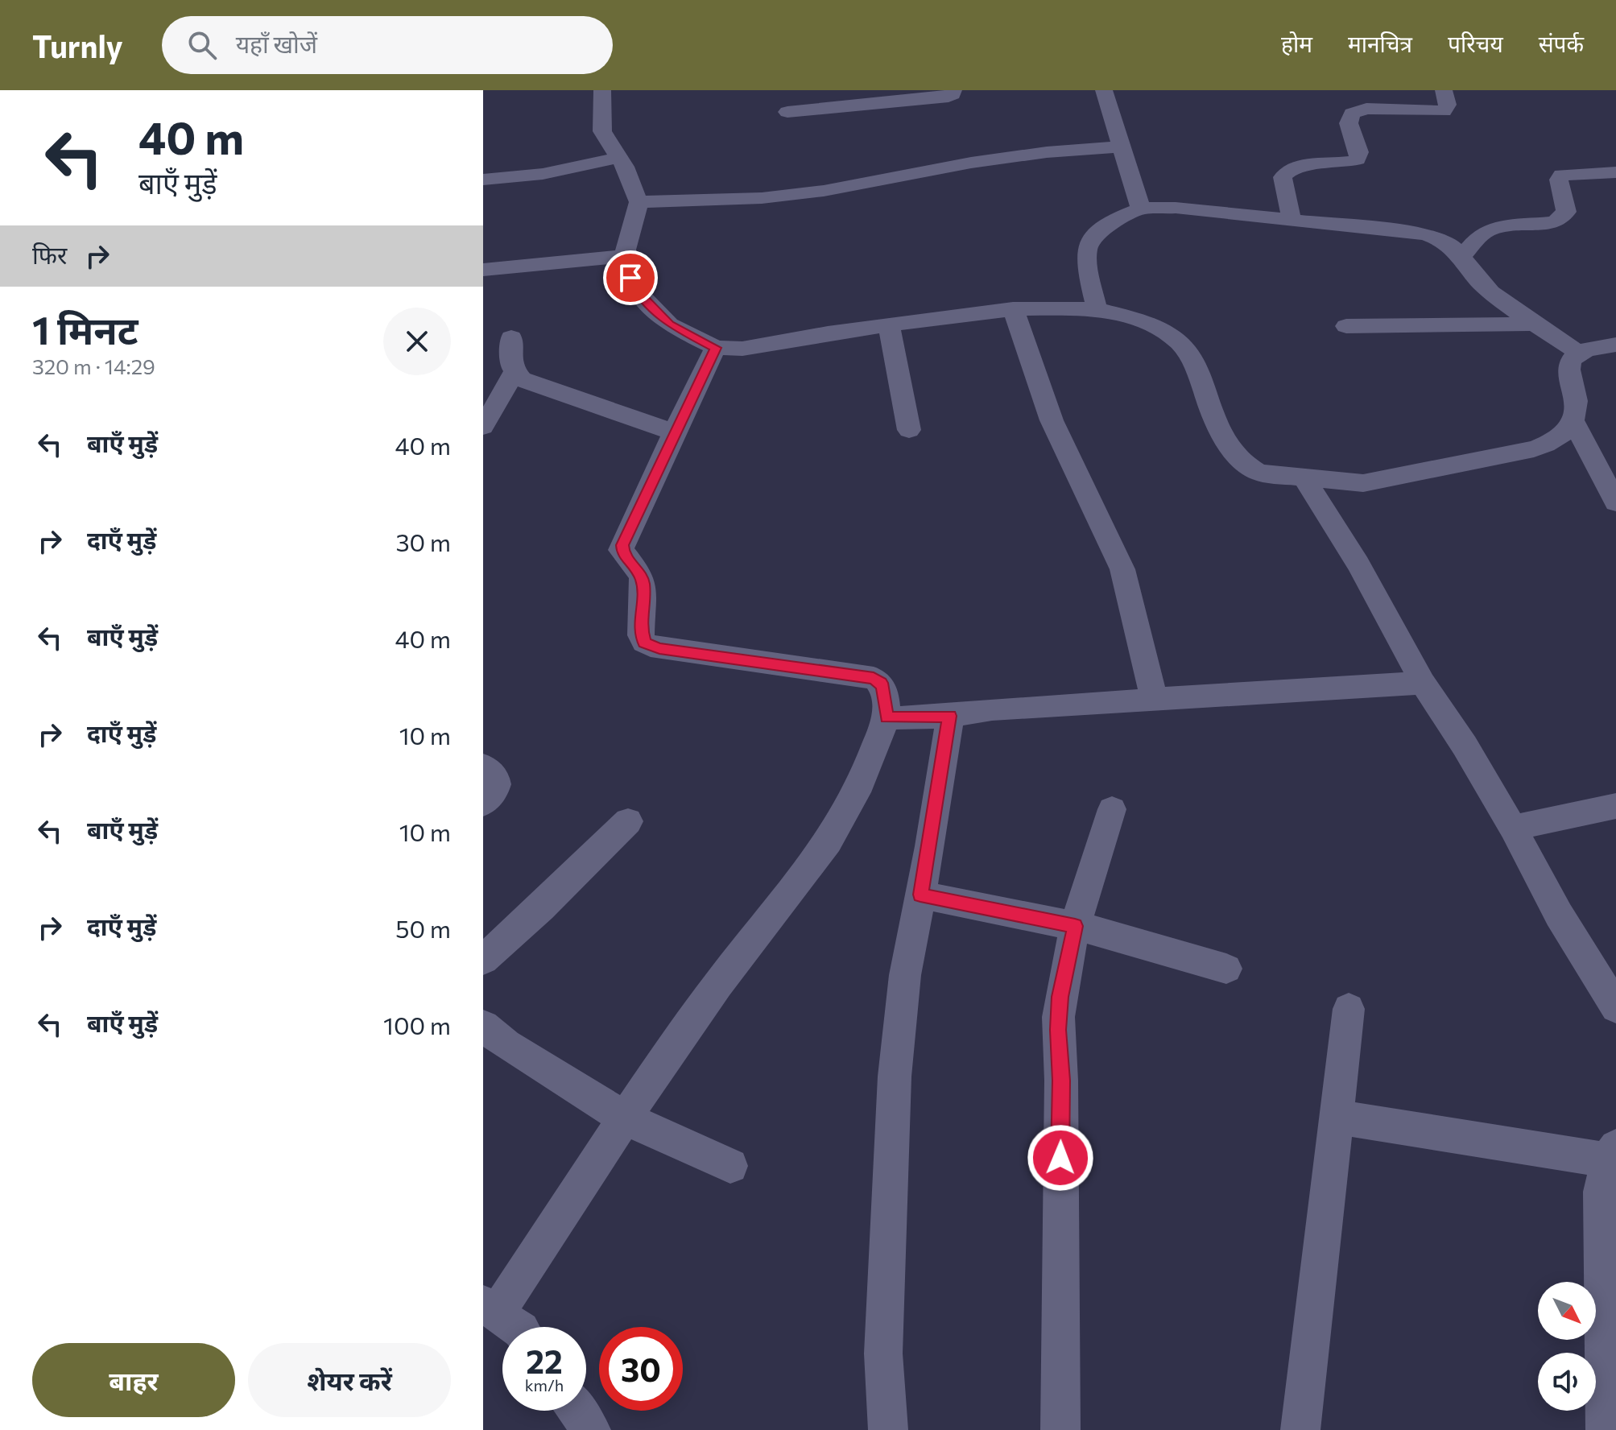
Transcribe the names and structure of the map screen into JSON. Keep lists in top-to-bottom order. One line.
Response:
{"north":"bottom right","page":{"header":"Turnly","search":"यहाँ खोजें","nav":["होम","मानचित्र","परिचय","संपर्क"],"turn":["40 m","बाएँ मुड़ें"],"then":"फिर","heading":["1 मिनट","320 m · 14:29"],"list":[{"name":"बाएँ मुड़ें","value":"40 m"},{"name":"दाएँ मुड़ें","value":"30 m"},{"name":"बाएँ मुड़ें","value":"40 m"},{"name":"दाएँ मुड़ें","value":"10 m"},{"name":"बाएँ मुड़ें","value":"10 m"},{"name":"दाएँ मुड़ें","value":"50 m"},{"name":"बाएँ मुड़ें","value":"100 m"}],"speed":"22 km/h","limit":"30","buttons":["बाहर","शेयर करें"]}}
